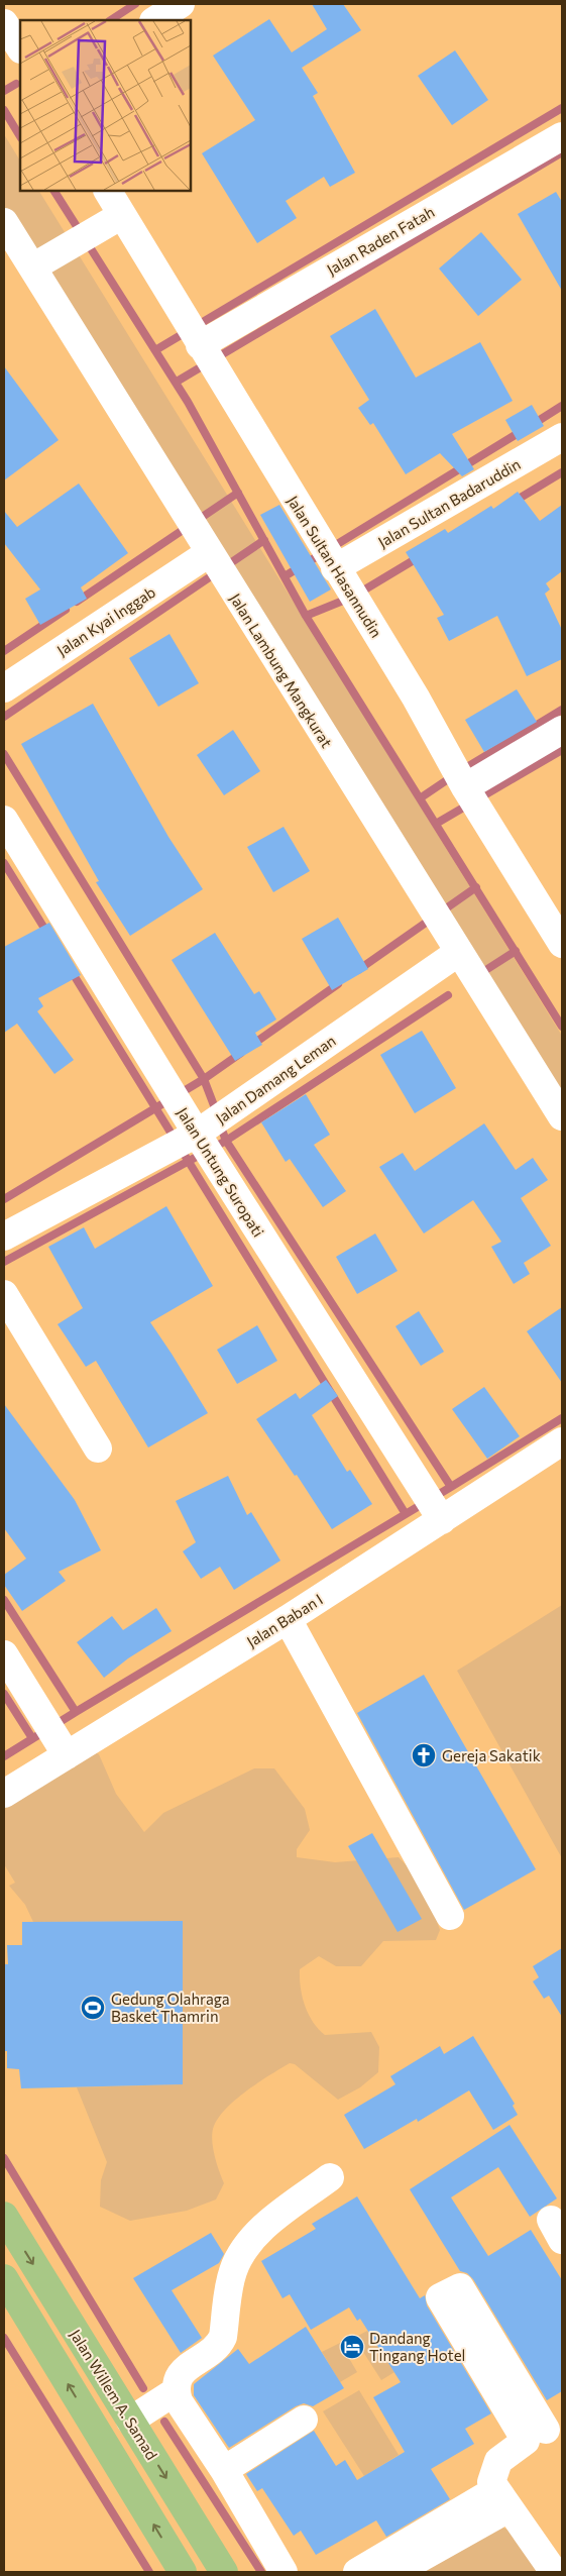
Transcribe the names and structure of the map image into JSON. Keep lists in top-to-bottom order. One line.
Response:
{"streets":{"main road":["Jalan Willem A. Samad"],"street":["Jalan Raden Fatah","Jalan Sultan Badaruddin","Jalan Sultan Hasannudin","Jalan Kyai Inggab","Jalan Lambung Mangkurat","Jalan Damang Leman","Jalan Untung Suropati","Jalan Baban I"]},"crossings":[["Jalan Raden Fatah","Jalan Sultan Hasannudin"],["Jalan Sultan Badaruddin","Jalan Sultan Hasannudin"],["Jalan Kyai Inggab","Jalan Lambung Mangkurat"],["Jalan Lambung Mangkurat","Jalan Damang Leman"],["Jalan Damang Leman","Jalan Untung Suropati"],["Jalan Untung Suropati","Jalan Baban I"]],"places":{"church":["Gereja Sakatik"],"sports":["Gedung Olahraga Basket Thamrin"],"hotel":["Dandang Tingang Hotel"]}}
